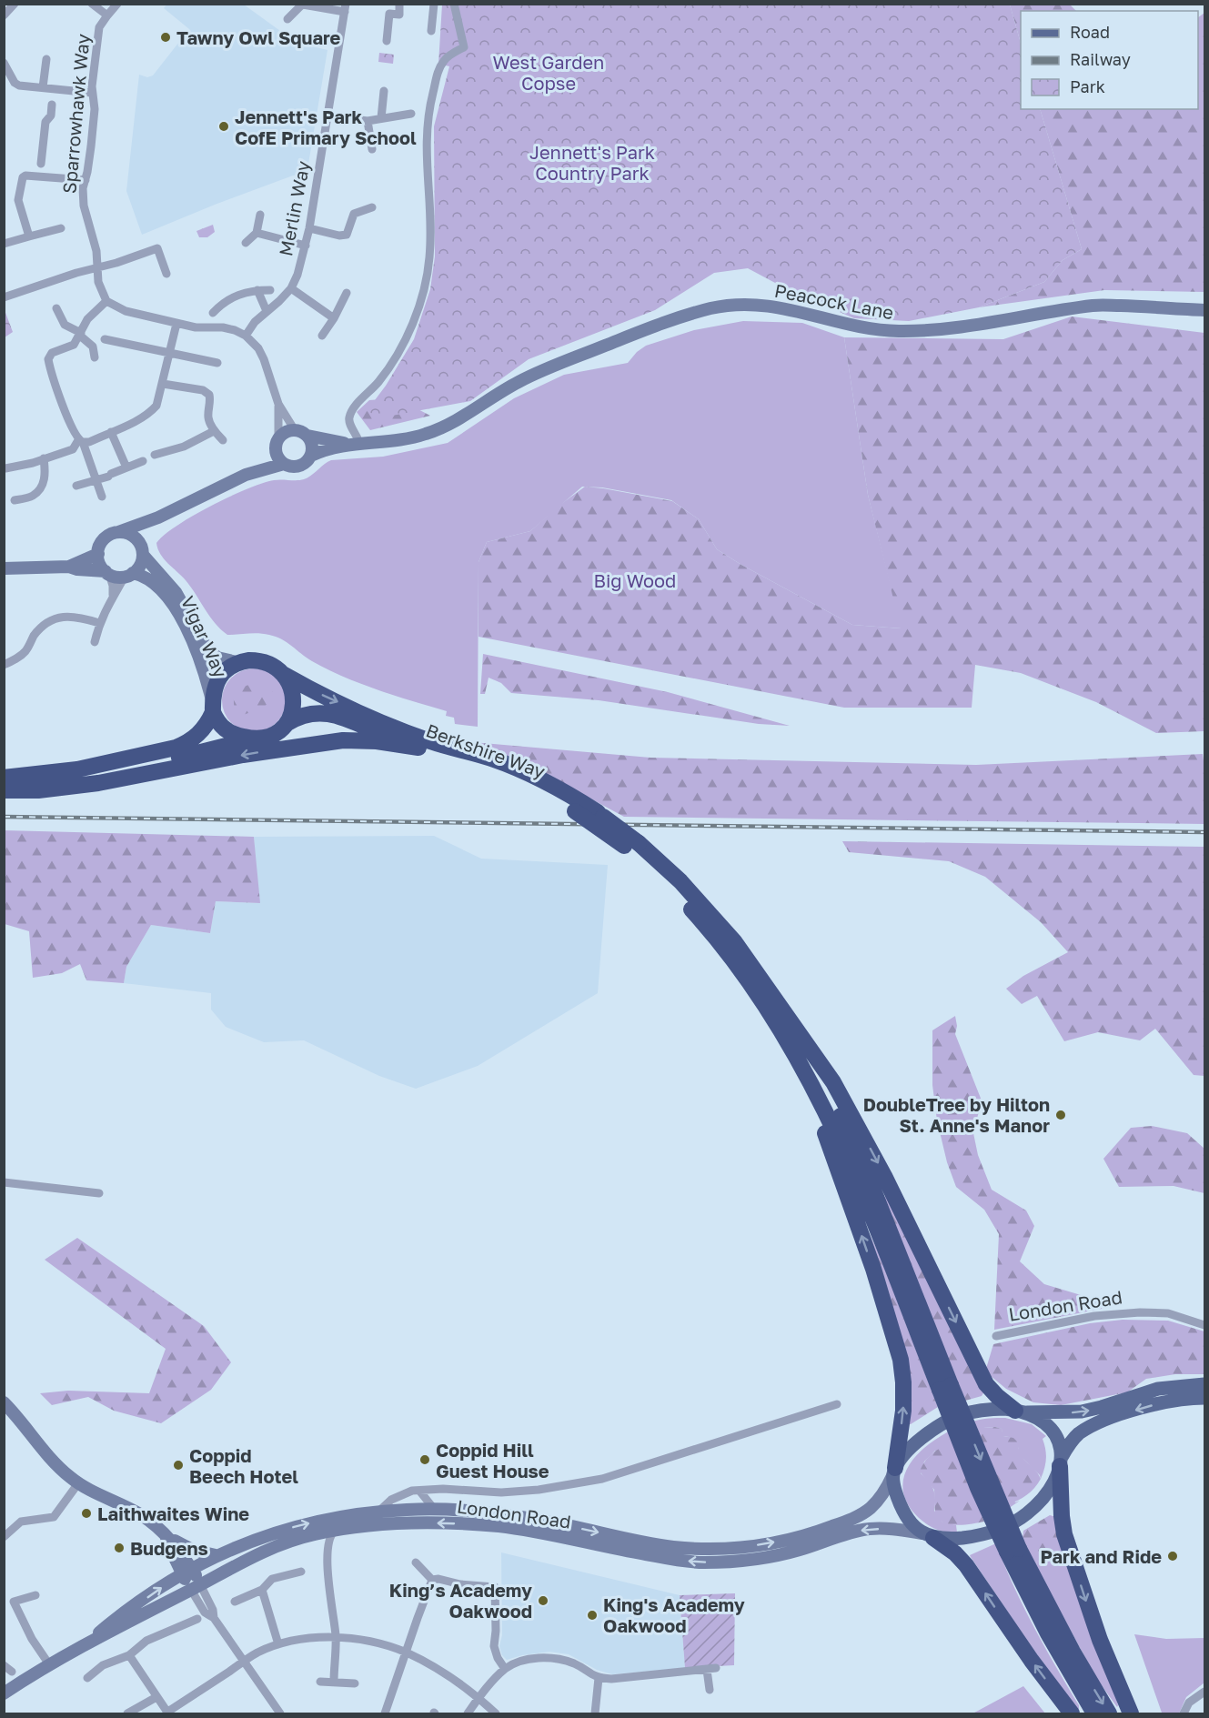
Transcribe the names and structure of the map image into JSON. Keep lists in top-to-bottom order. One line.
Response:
{"streets":{"highway":["Berkshire Way"],"street":["Sparrowhawk Way","Merlin Way","Peacock Lane","Vigar Way","London Road"]},"crossings":[["Vigar Way","Berkshire Way"]],"parks":["West Garden Copse","Jennett's Park Country Park","Big Wood"],"places":["Tawny Owl Square","Jennett's Park CofE Primary School","DoubleTree by Hilton St. Anne's Manor","Coppid Hill Guest House","Coppid Beech Hotel","Laithwaites Wine","Budgens","Park and Ride","King’s Academy Oakwood","King's Academy Oakwood"],"legend":["Road","Railway","Park"]}
